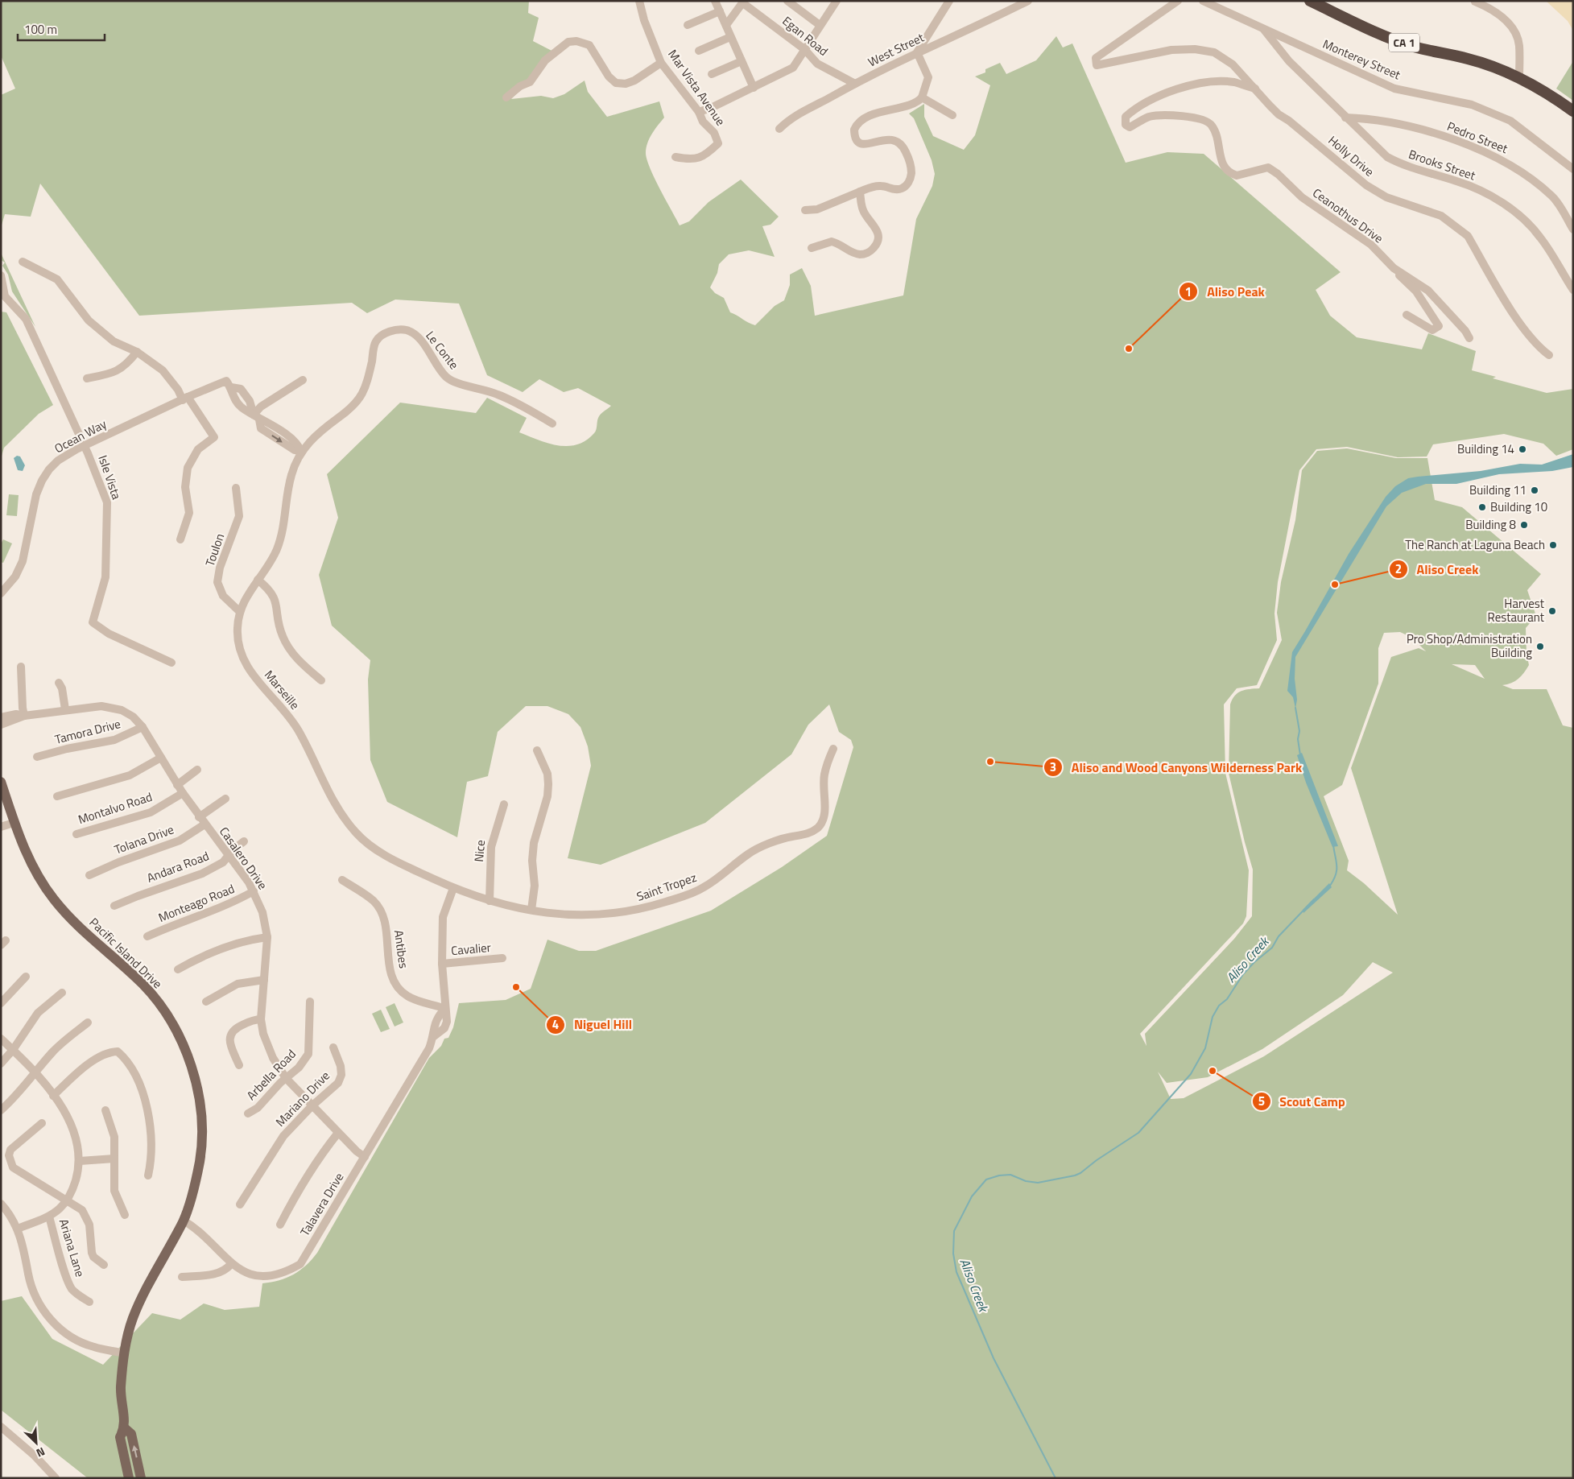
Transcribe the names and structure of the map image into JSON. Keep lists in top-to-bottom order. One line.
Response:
{"streets":{"highway":["CA 1"],"main road":["Pacific Island Drive"],"street":["Egan Road","West Street","Monterey Street","Mar Vista Avenue","Pedro Street","Holly Drive","Brooks Street","Ceanothus Drive","Le Conte","Ocean Way","Isle Vista","Toulon","Marseille","Tamora Drive","Montalvo Road","Tolana Drive","Nice","Casalero Drive","Andara Road","Saint Tropez","Monteago Road","Antibes","Cavalier","Arbella Road","Mariano Drive","Talavera Drive","Ariana Lane"]},"crossings":[["Egan Road","West Street"],["Monterey Street","Brooks Street"],["Pedro Street","Brooks Street"],["Holly Drive","Ceanothus Drive"],["Le Conte","Marseille"],["Ocean Way","Isle Vista"],["Toulon","Marseille"],["Marseille","Saint Tropez"],["Marseille","Talavera Drive"],["Tamora Drive","Casalero Drive"],["Montalvo Road","Casalero Drive"],["Tolana Drive","Casalero Drive"],["Nice","Saint Tropez"],["Casalero Drive","Andara Road"],["Casalero Drive","Monteago Road"],["Casalero Drive","Arbella Road"],["Casalero Drive","Mariano Drive"],["Casalero Drive","Talavera Drive"],["Saint Tropez","Talavera Drive"],["Antibes","Talavera Drive"],["Cavalier","Talavera Drive"],["Pacific Island Drive","Talavera Drive"]],"water":["Aliso Creek"],"places":["Aliso Peak","Building 14","Building 11","Building 10","Building 8","The Ranch at Laguna Beach","Aliso Creek","Harvest Restaurant","Pro Shop/Administration Building","Aliso and Wood Canyons Wilderness Park","Niguel Hill","Scout Camp"],"scale_bar":"100 m","north":"bottom right"}
